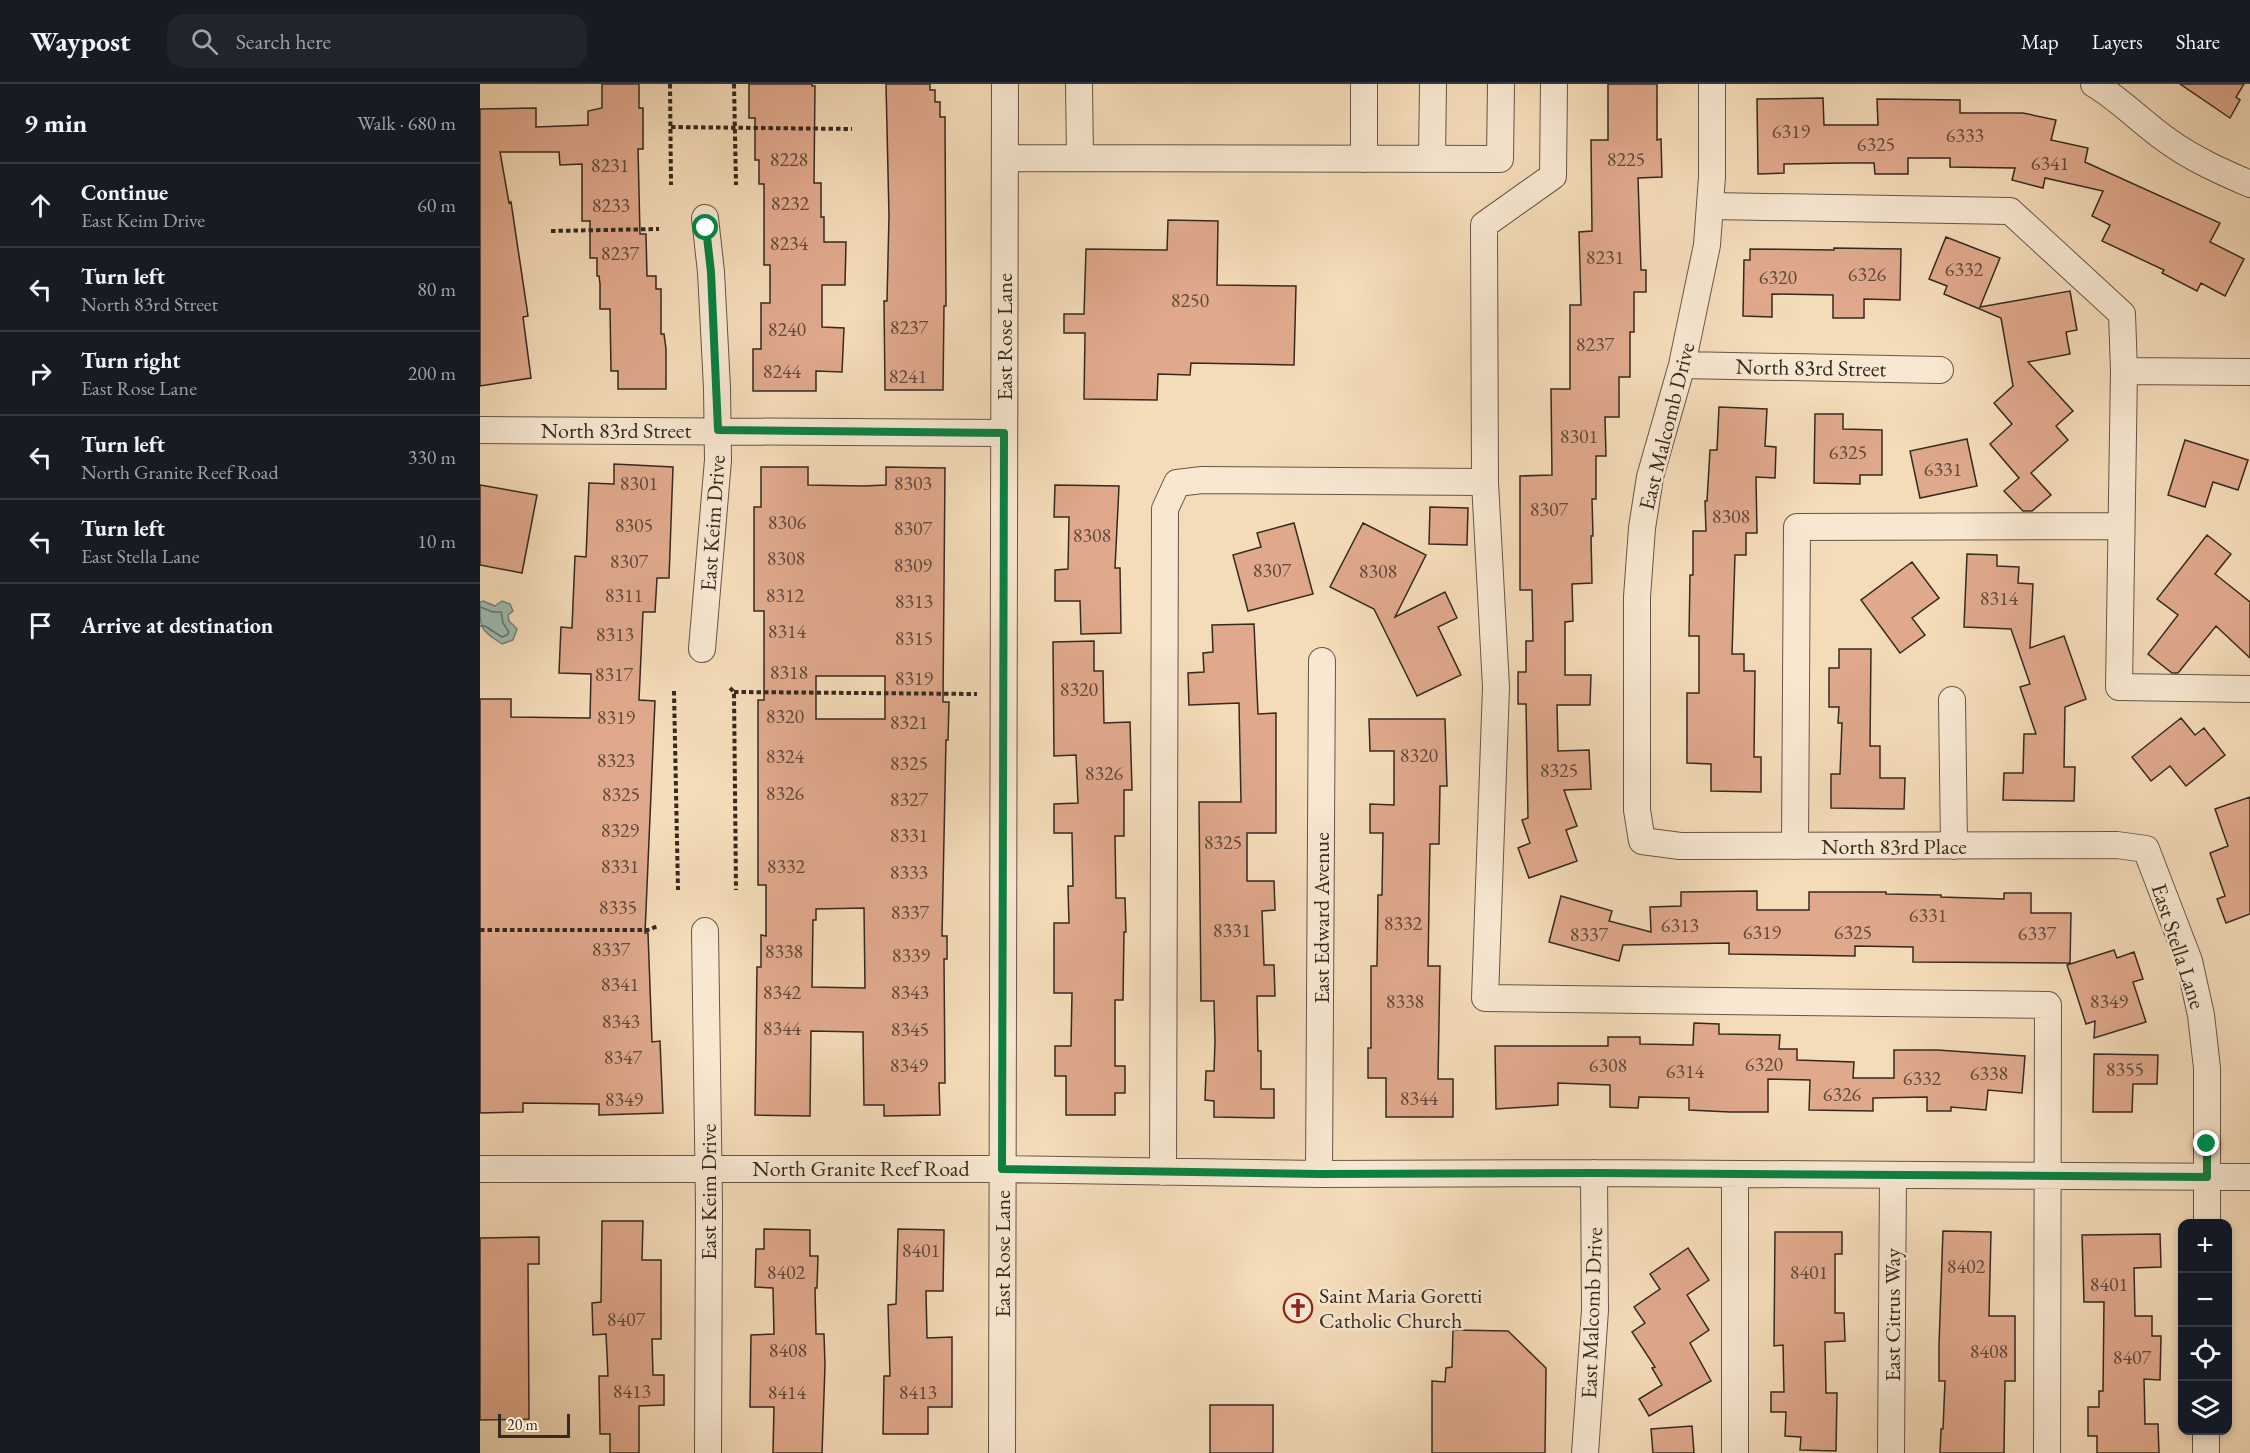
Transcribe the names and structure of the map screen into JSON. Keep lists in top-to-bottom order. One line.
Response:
{"streets":{"street":["East Rose Lane","North 83rd Street","East Malcomb Drive","East Keim Drive","North 83rd Place","East Edward Avenue","East Stella Lane","North Granite Reef Road","East Citrus Way"]},"crossings":[["East Rose Lane","North 83rd Street"],["East Rose Lane","North Granite Reef Road"],["North 83rd Street","East Malcomb Drive"],["North 83rd Street","East Keim Drive"],["East Malcomb Drive","North 83rd Place"],["East Malcomb Drive","North Granite Reef Road"],["East Keim Drive","North Granite Reef Road"],["North 83rd Place","East Stella Lane"],["East Edward Avenue","North Granite Reef Road"],["East Stella Lane","North Granite Reef Road"],["North Granite Reef Road","East Citrus Way"]],"places":{"church":["Saint Maria Goretti Catholic Church"]},"house_numbers":["6319","6333","6325","8228","8225","6341","8231","8232","8233","8234","8237","8231","6332","6326","6320","8250","8237","8240","8237","8244","8241","8301","6325","6331","8301","8303","8307","8308","8306","8305","8307","8308","8308","8307","8309","8307","8308","8311","8312","8314","8313","8314","8313","8315","8318","8317","8319","8320","8320","8319","8321","8320","8324","8323","8325","8325","8326","8326","8325","8327","8329","8331","8325","8331","8332","8333","8335","8337","6331","8332","6313","8331","6319","6325","6337","8337","8337","8338","8339","8341","8342","8343","8338","8349","8343","8344","8345","8347","6320","8349","6308","8355","6314","6338","6332","6326","8344","8349","8401","8402","8402","8401","8401","8407","8408","8408","8407","8413","8414","8413"],"scale_bar":"20 m","page":{"header":"Waypost","search":"Search here","nav":["Map","Layers","Share"],"heading":["9 min","Walk · 680 m"],"list":[["Continue","East Keim Drive","60 m"],["Turn left","North 83rd Street","80 m"],["Turn right","East Rose Lane","200 m"],["Turn left","North Granite Reef Road","330 m"],["Turn left","East Stella Lane","10 m"],"Arrive at destination"],"map_buttons":["+","−"],"scale":"20 m"}}
